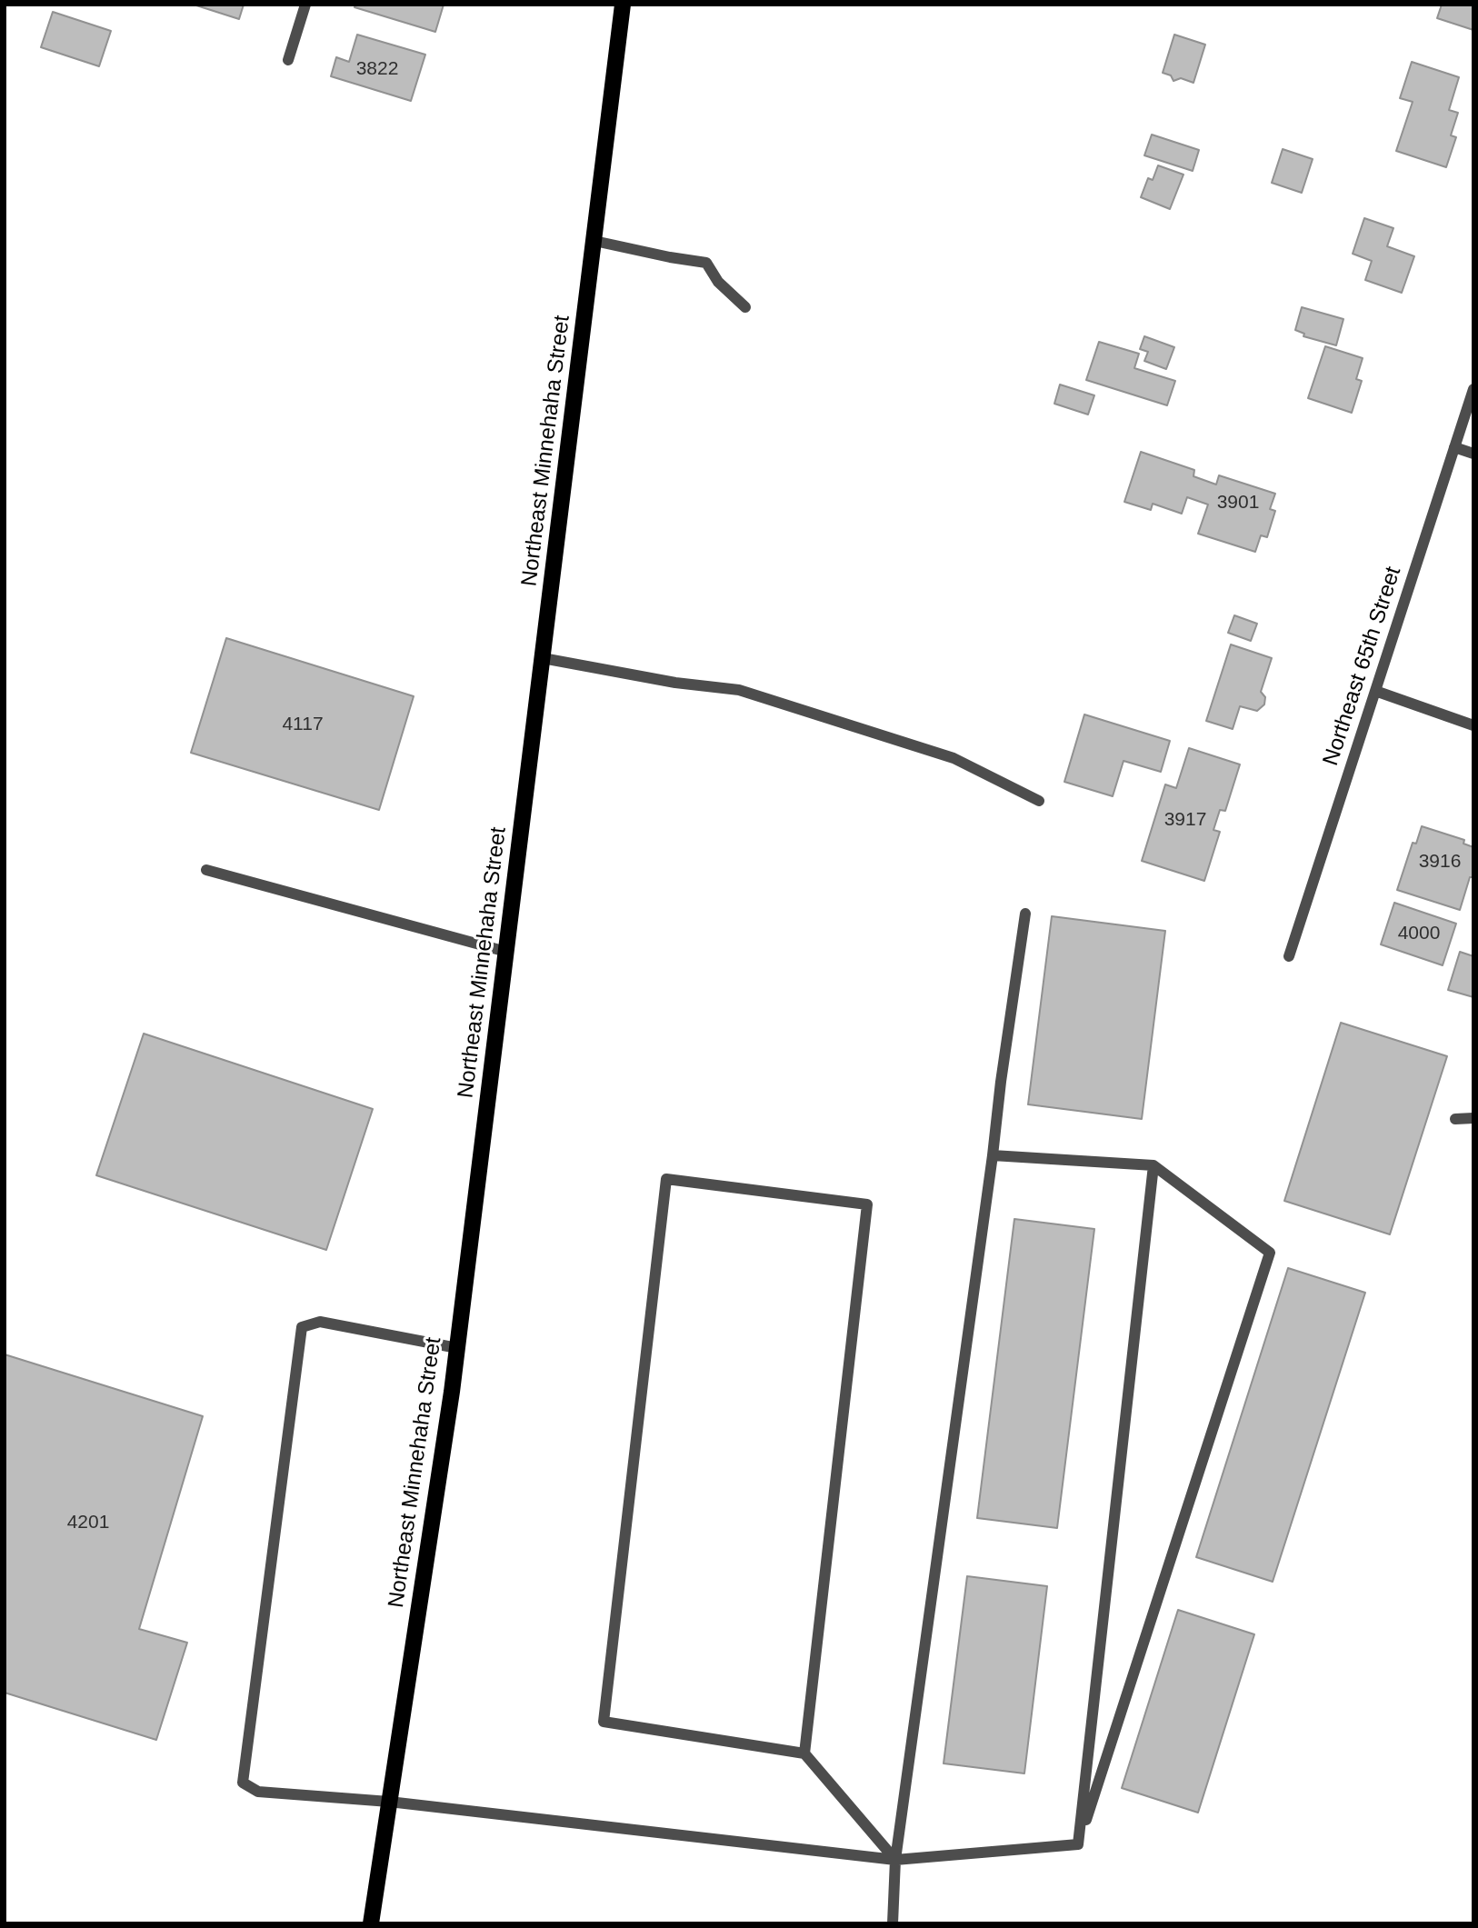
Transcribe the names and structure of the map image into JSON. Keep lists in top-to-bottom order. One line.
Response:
{"streets":{"main road":["Northeast Minnehaha Street"],"street":["Northeast 65th Street"]},"house_numbers":["3822","3901","4117","3917","3916","4000","4201"]}
